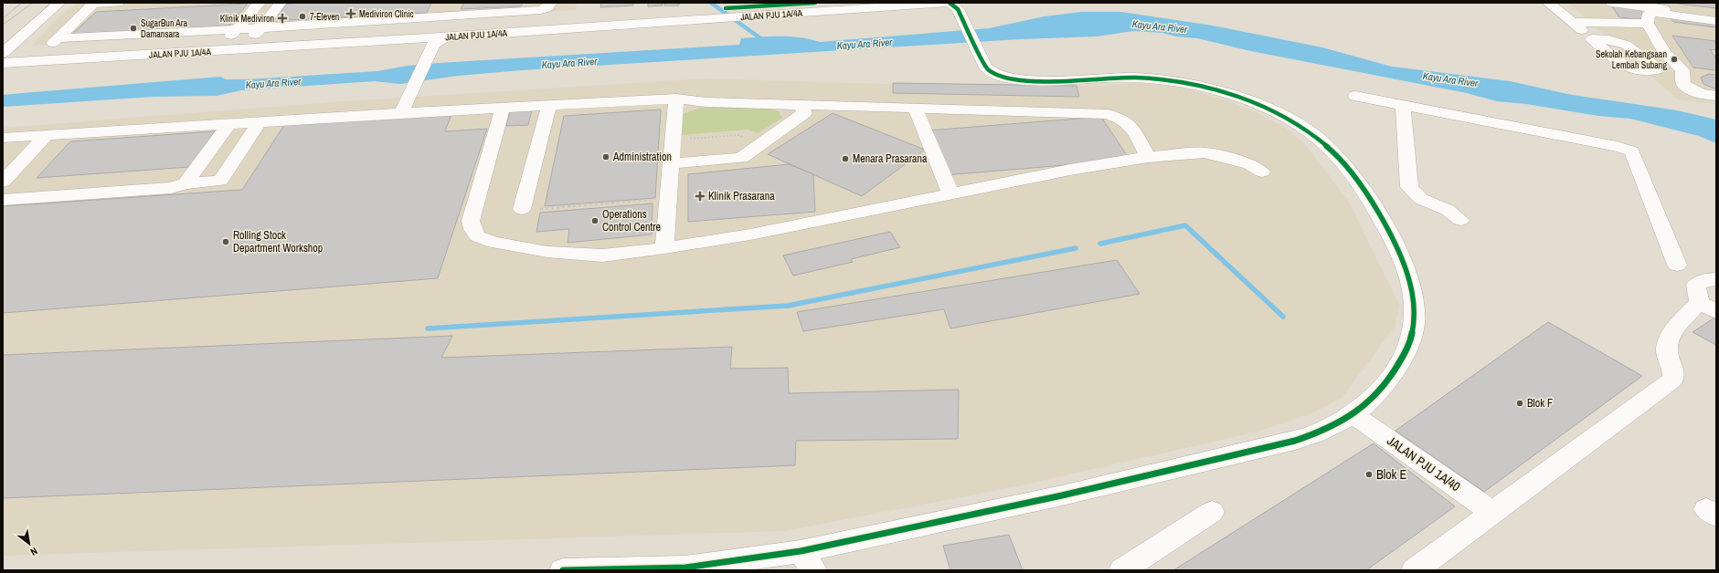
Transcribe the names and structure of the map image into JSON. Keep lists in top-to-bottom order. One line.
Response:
{"streets":{"street":["JALAN PJU 1A/4A","JALAN PJU 1A/40"]},"water":["Kayu Ara River"],"places":{"health":["Mediviron Clinic","Klinik Mediviron","Klinik Prasarana"],"other":["7-Eleven","SugarBun Ara Damansara","Sekolah Kebangsaan Lembah Subang","Administration","Menara Prasarana","Operations Control Centre","Rolling Stock Department Workshop","Blok F","Blok E"]},"north":"bottom right"}
